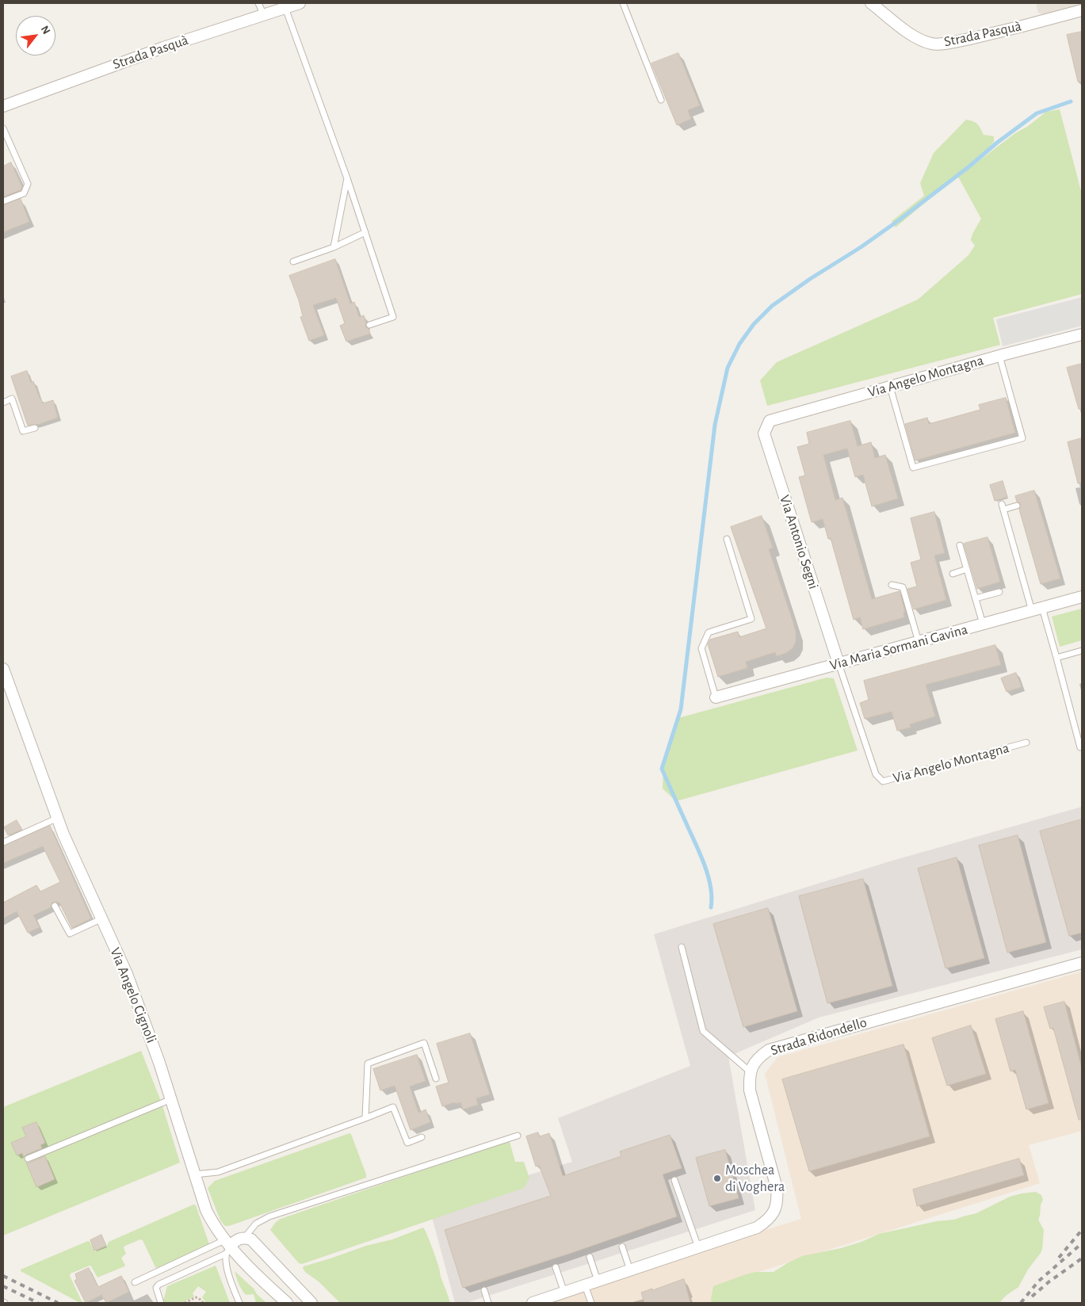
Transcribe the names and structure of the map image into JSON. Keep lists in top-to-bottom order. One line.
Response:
{"streets":{"street":["Strada Pasquà","Via Angelo Montagna","Via Antonio Segni","Via Maria Sormani Gavina","Via Angelo Cignoli","Strada Ridondello"]},"crossings":[["Via Angelo Montagna","Via Antonio Segni"],["Via Angelo Montagna","Via Maria Sormani Gavina"],["Via Antonio Segni","Via Maria Sormani Gavina"]],"places":["Moschea di Voghera"],"north":"top right"}
